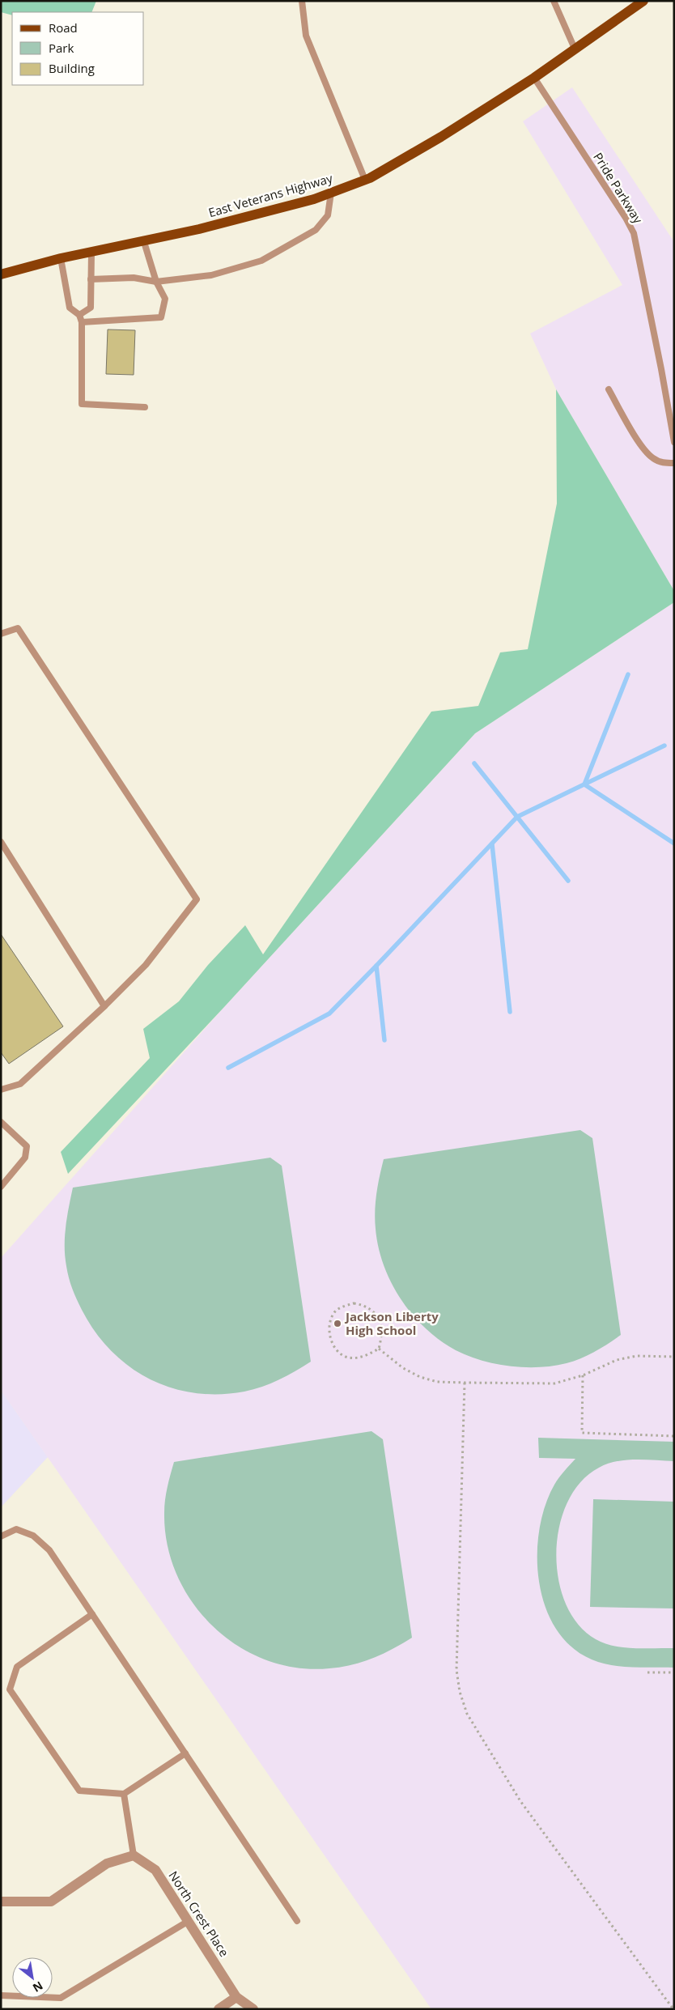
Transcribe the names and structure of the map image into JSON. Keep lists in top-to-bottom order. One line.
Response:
{"streets":{"main road":["East Veterans Highway"],"street":["North Crest Place"],"lane":["Pride Parkway"]},"crossings":[["Pride Parkway","East Veterans Highway"]],"places":["Jackson Liberty High School"],"legend":["Road","Park","Building"],"north":"bottom right"}
